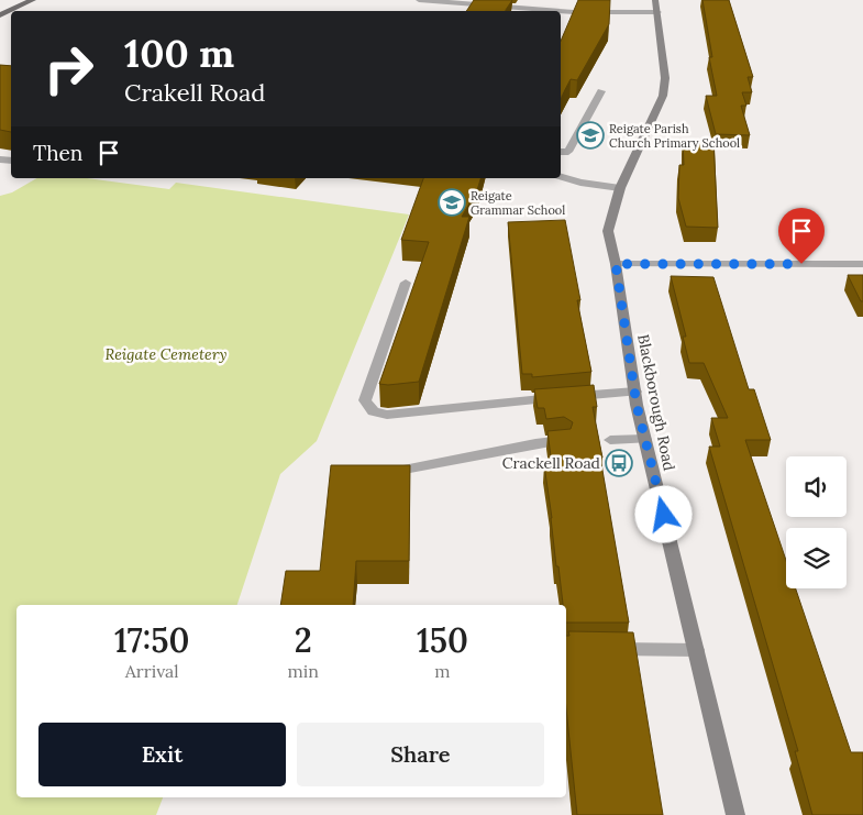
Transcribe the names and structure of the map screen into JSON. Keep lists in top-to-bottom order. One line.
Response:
{"streets":{"main road":["Blackborough Road"]},"parks":["Reigate Cemetery"],"places":{"school or university":["Reigate Parish Church Primary School","Reigate Grammar School"],"bus stop":["Crackell Road"]},"page":{"turn":["100 m","Crakell Road"],"then":"Then","eta":["17:50","Arrival","2","min","150","m"],"buttons":["Exit","Share"]}}
